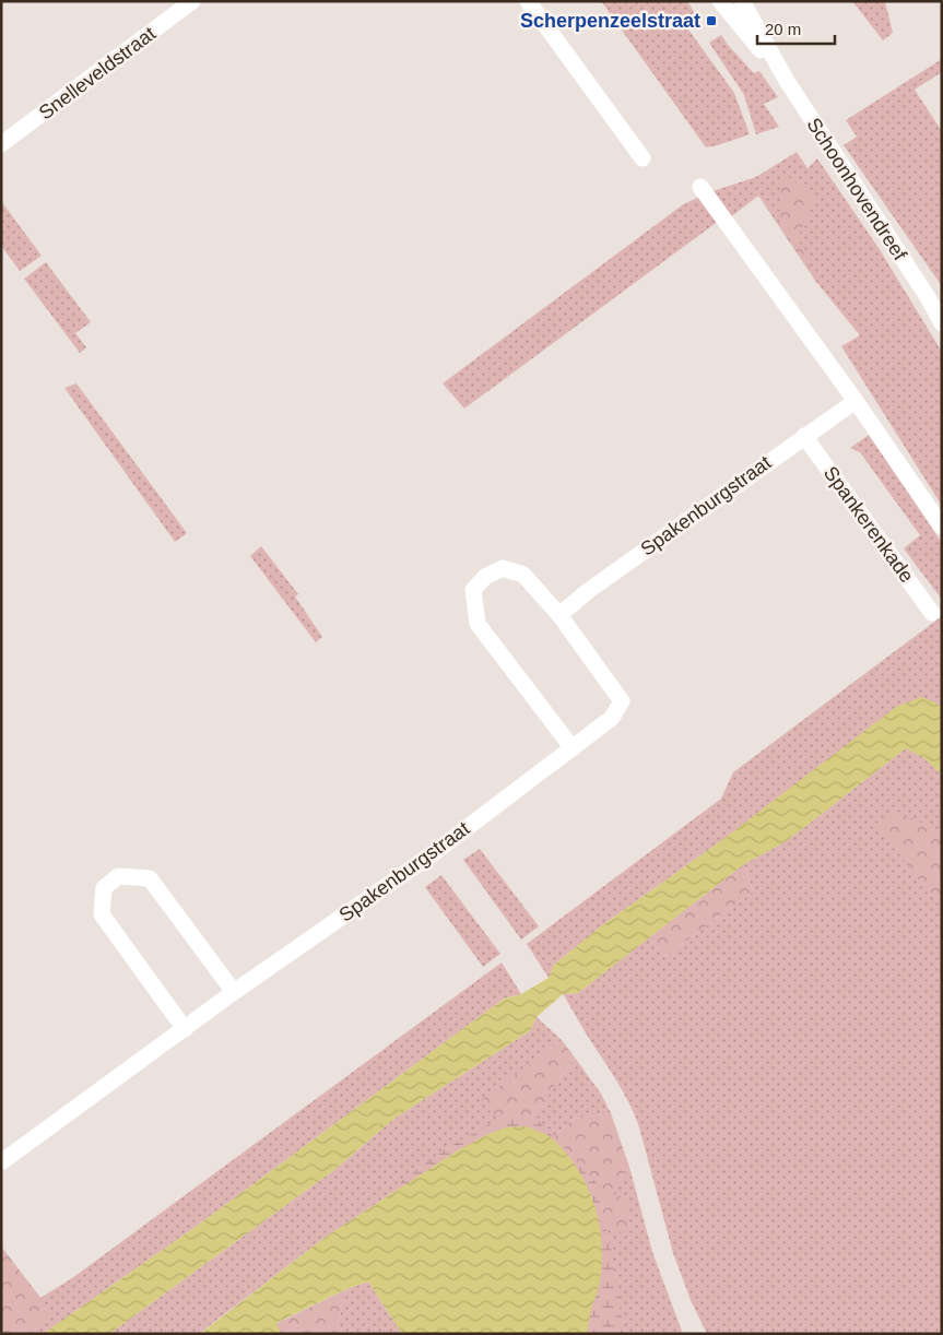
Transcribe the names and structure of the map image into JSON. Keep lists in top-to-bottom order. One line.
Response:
{"streets":{"street":["Snelleveldstraat","Schoonhovendreef","Spakenburgstraat","Spankerenkade"]},"crossings":[["Spakenburgstraat","Spankerenkade"]],"places":{"transit":["Scherpenzeelstraat"]},"scale_bar":"20 m"}
